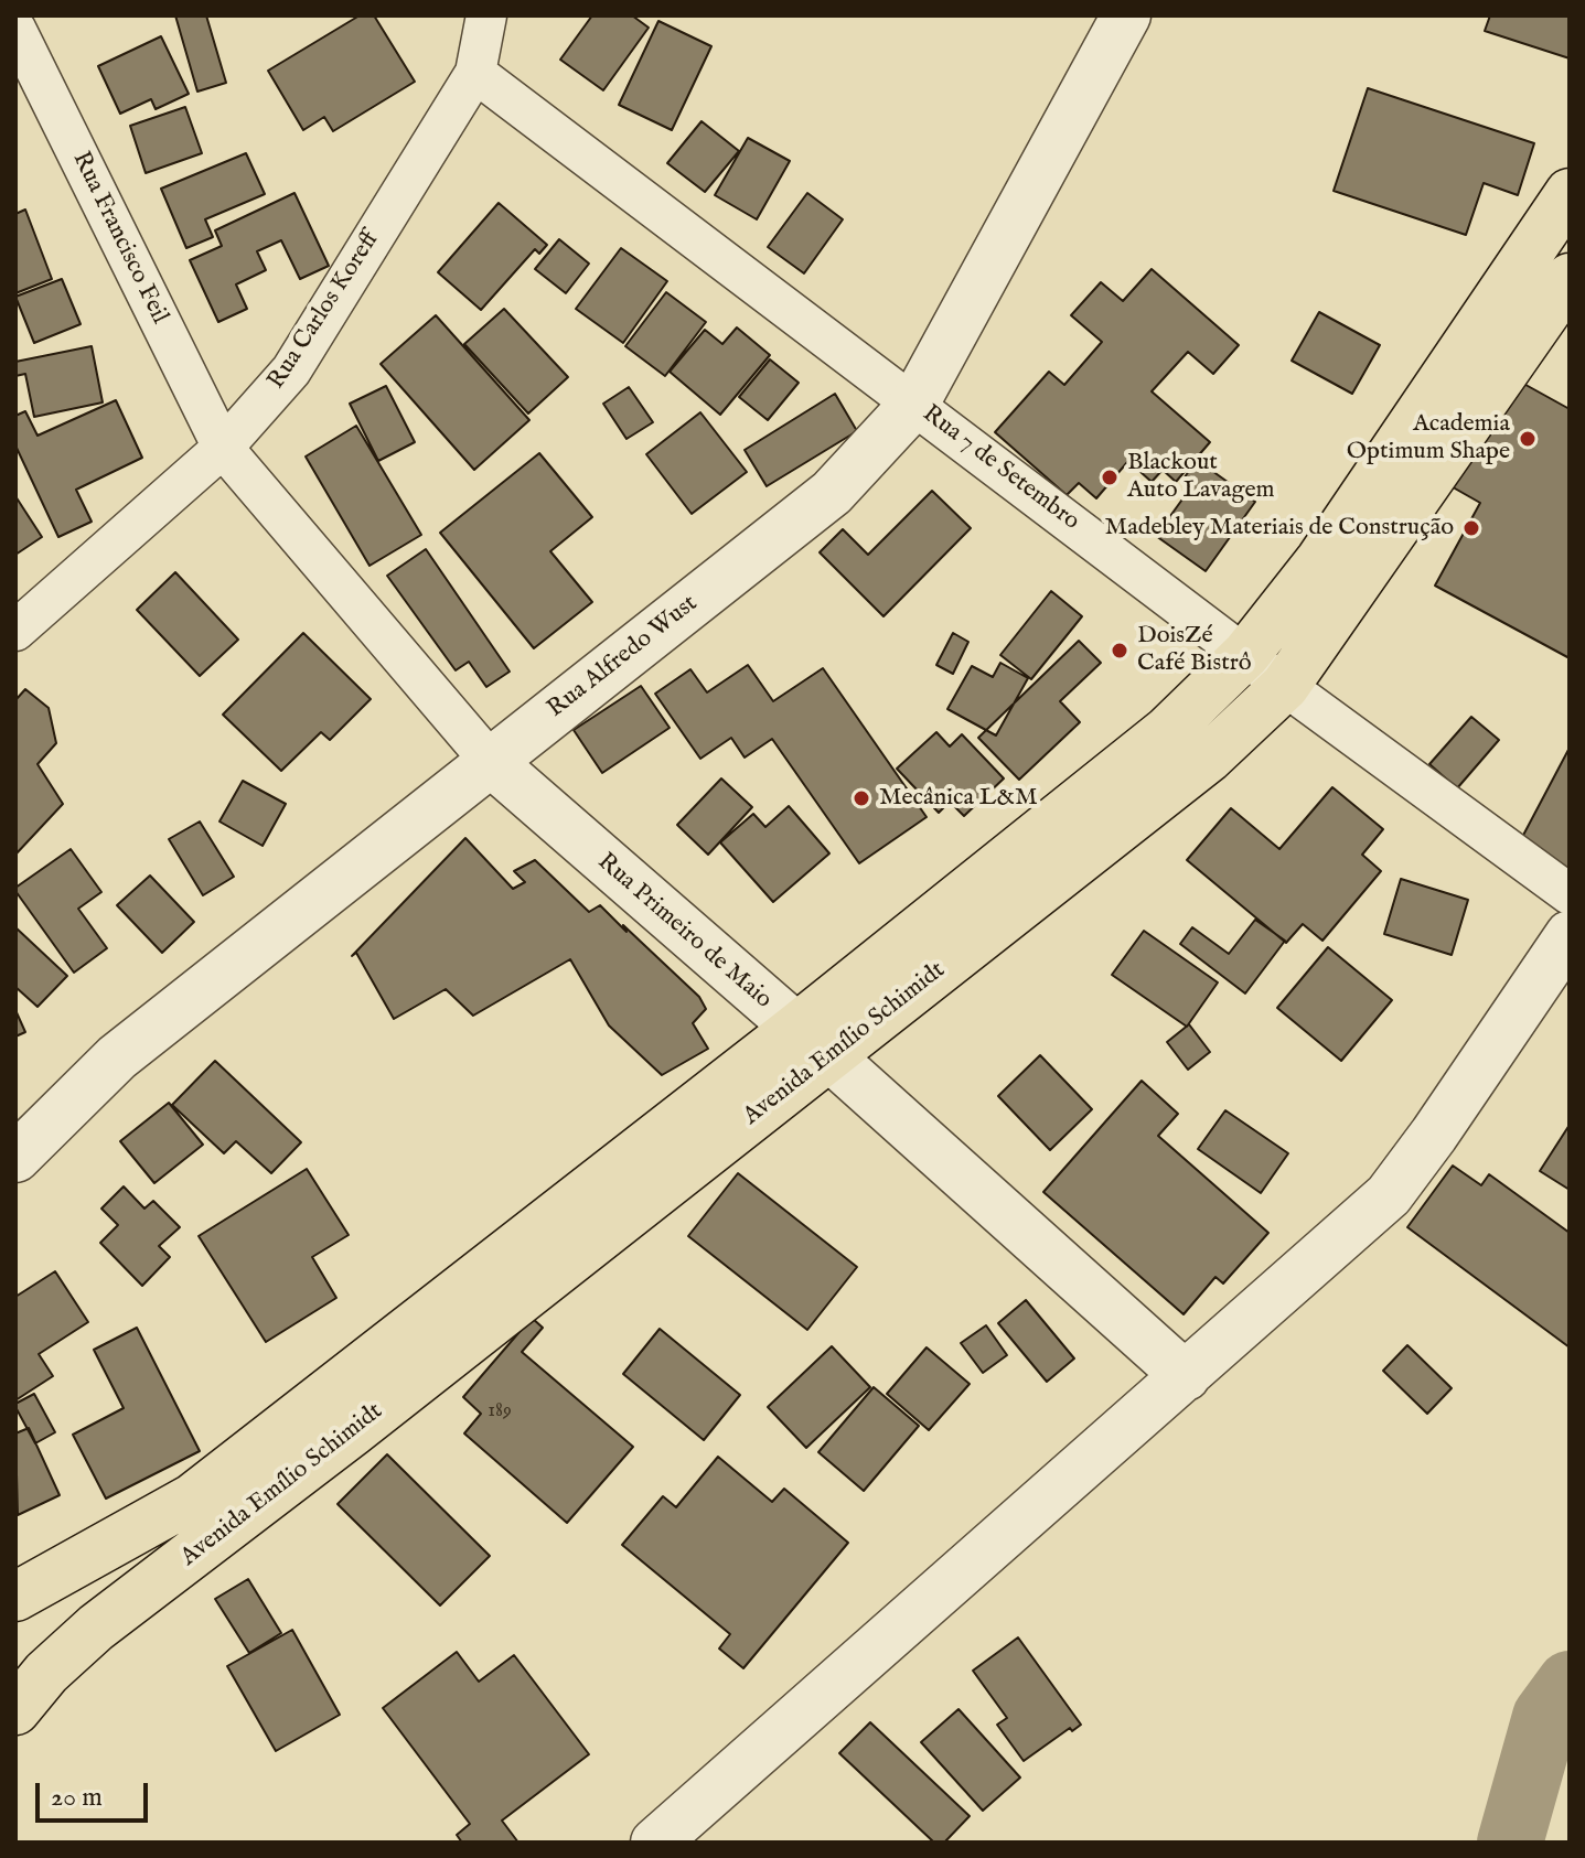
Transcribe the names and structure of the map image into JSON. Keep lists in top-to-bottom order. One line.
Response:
{"streets":{"main road":["Avenida Emílio Schimidt"],"street":["Rua Francisco Feil","Rua Carlos Koreff","Rua 7 de Setembro","Rua Alfredo Wust","Rua Primeiro de Maio"]},"crossings":[["Rua Francisco Feil","Rua Carlos Koreff"],["Rua Francisco Feil","Rua Primeiro de Maio"],["Rua Carlos Koreff","Rua 7 de Setembro"],["Rua Carlos Koreff","Rua Primeiro de Maio"],["Rua 7 de Setembro","Rua Alfredo Wust"],["Rua 7 de Setembro","Avenida Emílio Schimidt"],["Rua Alfredo Wust","Rua Primeiro de Maio"],["Rua Primeiro de Maio","Avenida Emílio Schimidt"]],"places":["Academia Optimum Shape","Blackout Auto Lavagem","Madebley Materiais de Construção","DoisZé Café Bistrô","Mecânica L&M"],"house_numbers":["189"],"scale_bar":"20 m"}
